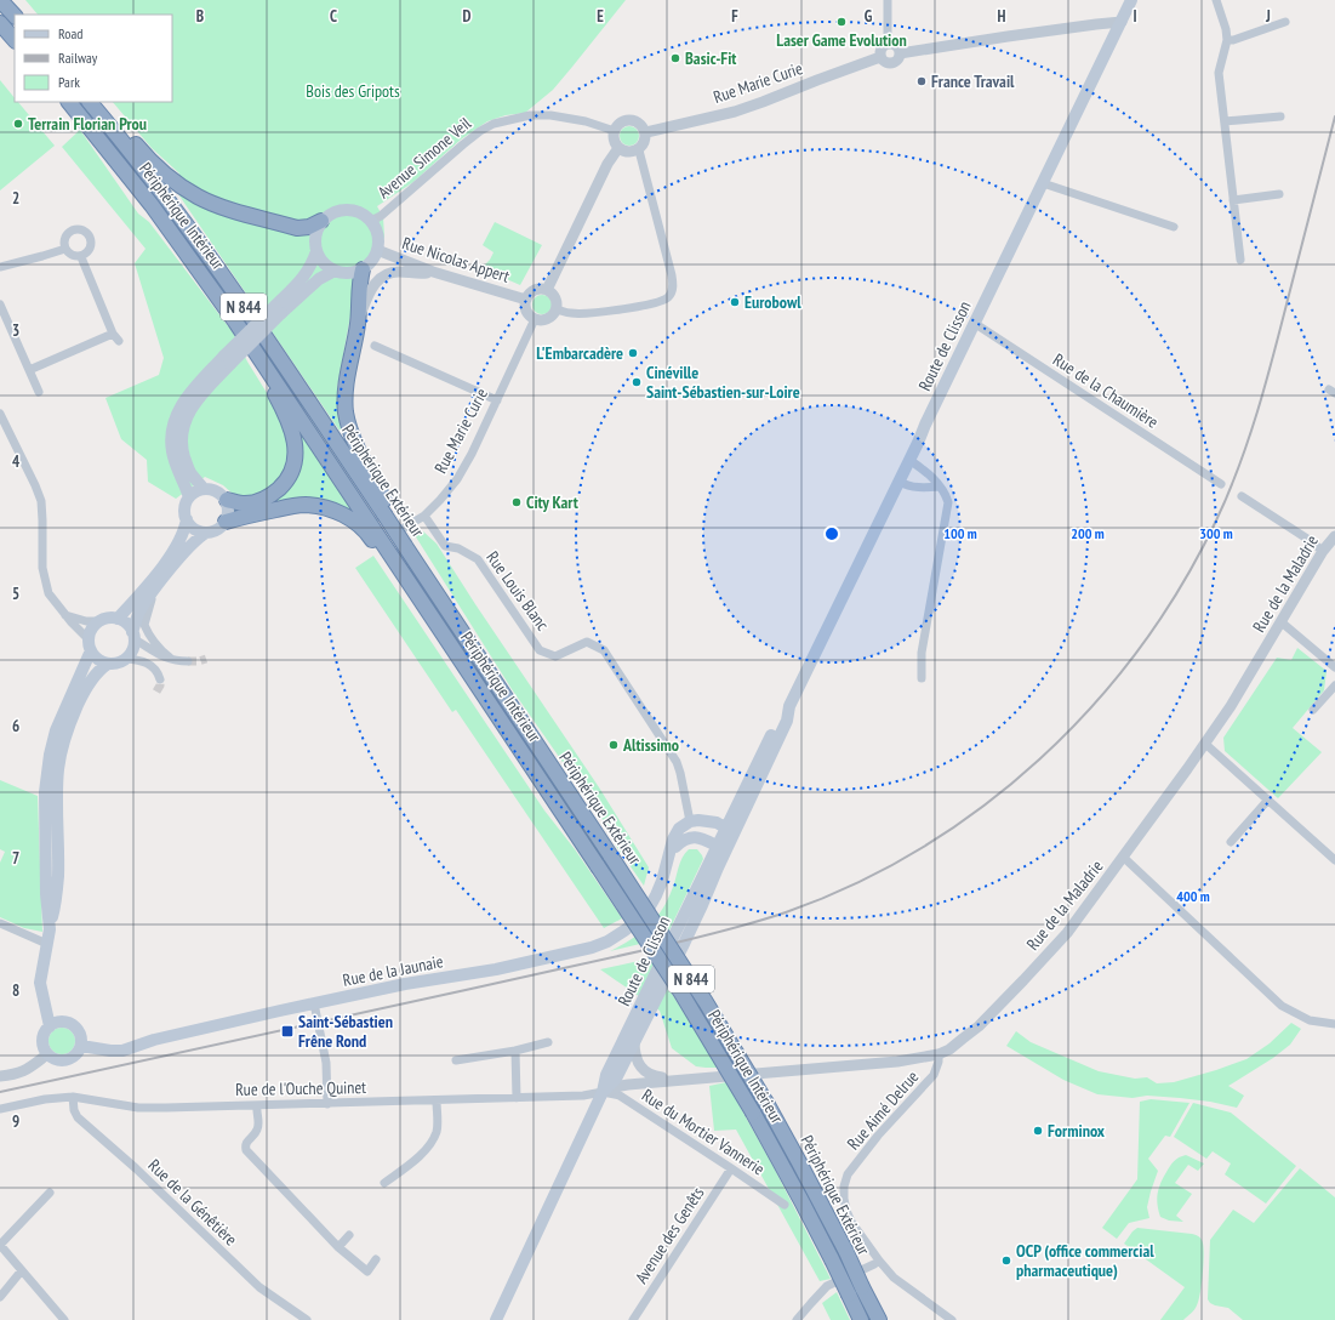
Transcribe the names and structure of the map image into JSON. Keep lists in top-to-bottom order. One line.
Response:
{"streets":{"highway":["Périphérique Intérieur","N 844","Périphérique Extérieur"],"main road":["Route de Clisson","Rue de la Jaunaie"],"street":["Rue Marie Curie","Avenue Simone Veil","Rue Nicolas Appert","Rue de la Chaumière","Rue de la Maladrie","Rue Louis Blanc","Rue de l'Ouche Quinet","Rue Aimé Delrue","Rue du Mortier Vannerie","Rue de la Génêtière","Avenue des Genêts"]},"crossings":[["Rue Marie Curie","Avenue Simone Veil"],["Rue Marie Curie","Rue Nicolas Appert"],["Rue Marie Curie","Rue Louis Blanc"],["Avenue Simone Veil","Rue Nicolas Appert"],["Route de Clisson","Rue de la Chaumière"],["Route de Clisson","Rue de la Maladrie"],["Route de Clisson","Rue de l'Ouche Quinet"],["Route de Clisson","Rue du Mortier Vannerie"],["Rue de la Maladrie","Rue de l'Ouche Quinet"],["Rue de la Maladrie","Rue Aimé Delrue"],["Rue de la Maladrie","Rue du Mortier Vannerie"],["Rue Louis Blanc","Rue de la Jaunaie"],["Rue de l'Ouche Quinet","Rue du Mortier Vannerie"],["Rue de l'Ouche Quinet","Rue de la Génêtière"],["Rue du Mortier Vannerie","Avenue des Genêts"]],"parks":["Bois des Gripots"],"places":{"other":["Laser Game Evolution","Basic-Fit","France Travail","Terrain Florian Prou","Eurobowl","L'Embarcadère","Cinéville Saint-Sébastien-sur-Loire","City Kart","Altissimo","Forminox","OCP (office commercial pharmaceutique)"],"transit":["Saint-Sébastien Frêne Rond"]},"legend":["Road","Railway","Park"],"grid":{"columns":["B","C","D","E","F","G","H","I","J"],"rows":["2","3","4","5","6","7","8","9"]},"rings":["100 m","200 m","300 m","400 m"]}
